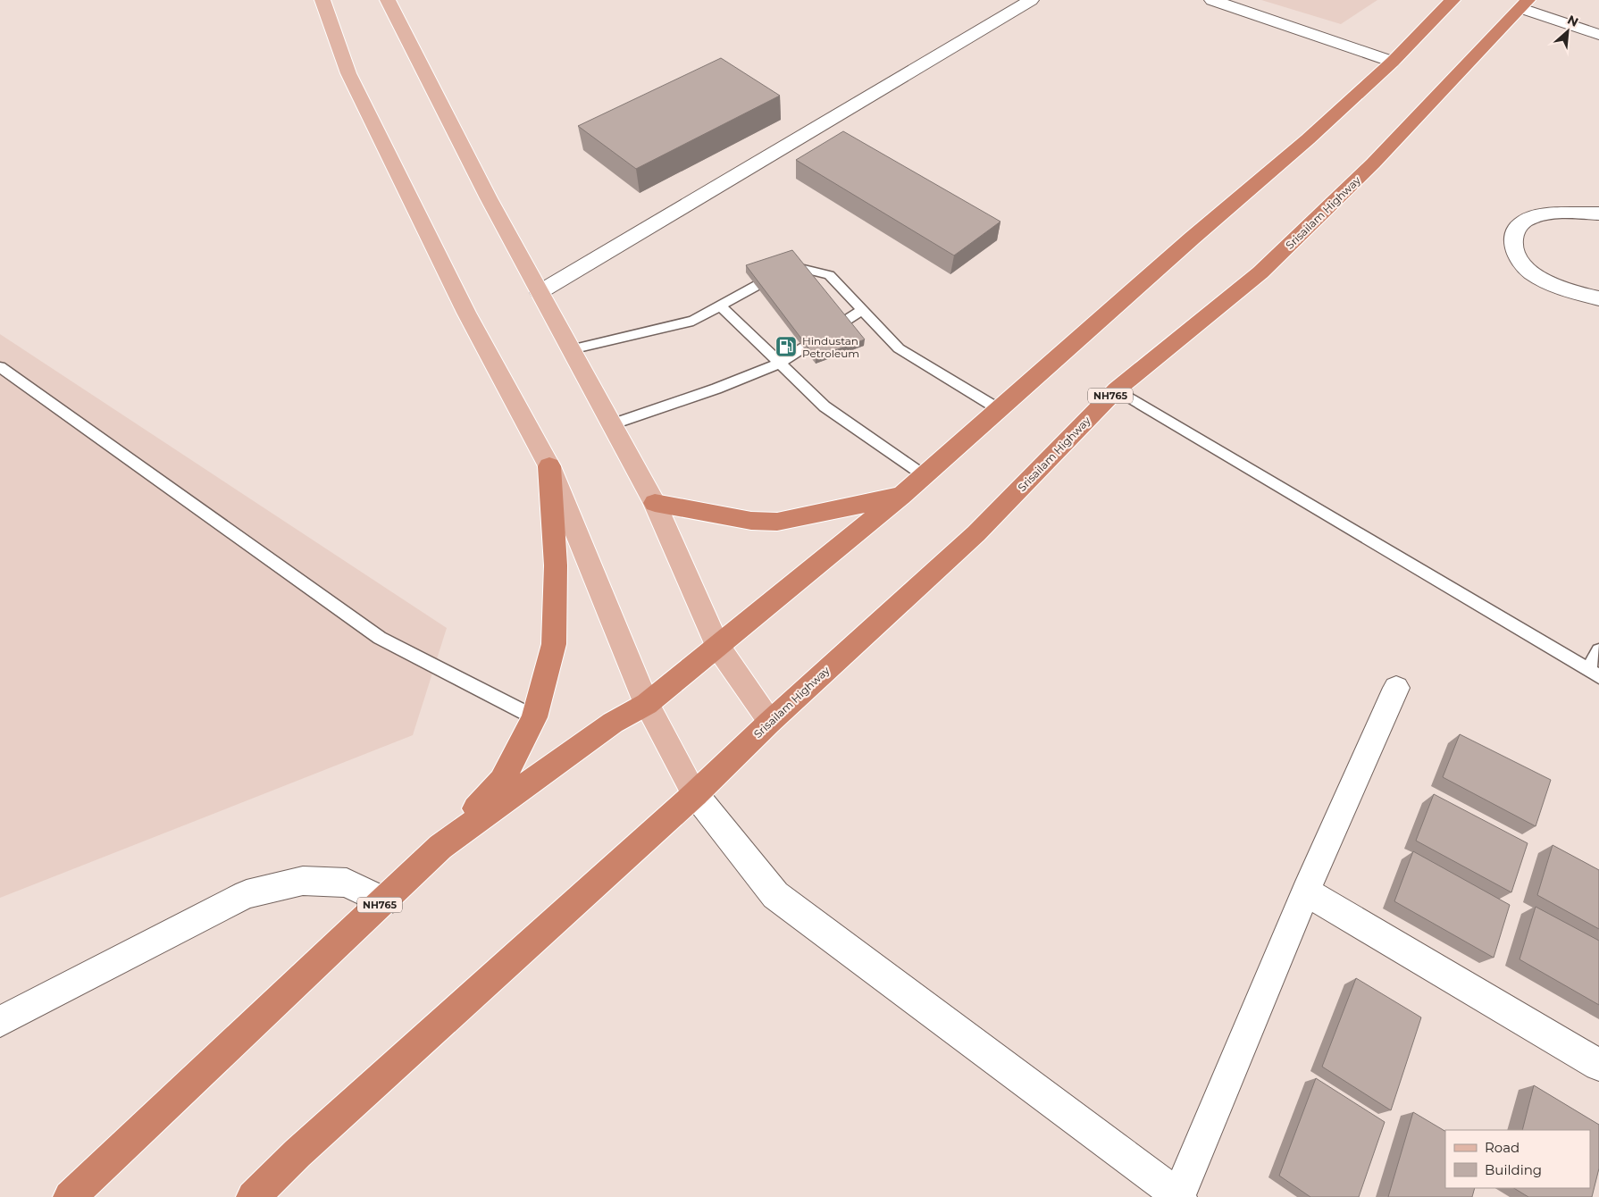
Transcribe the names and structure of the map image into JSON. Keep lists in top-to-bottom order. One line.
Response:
{"streets":{"highway":["Srisailam Highway","NH765"]},"crossings":[["Srisailam Highway","NH765"]],"places":{"fuel station":["Hindustan Petroleum"]},"legend":["Road","Building"],"north":"top right"}
